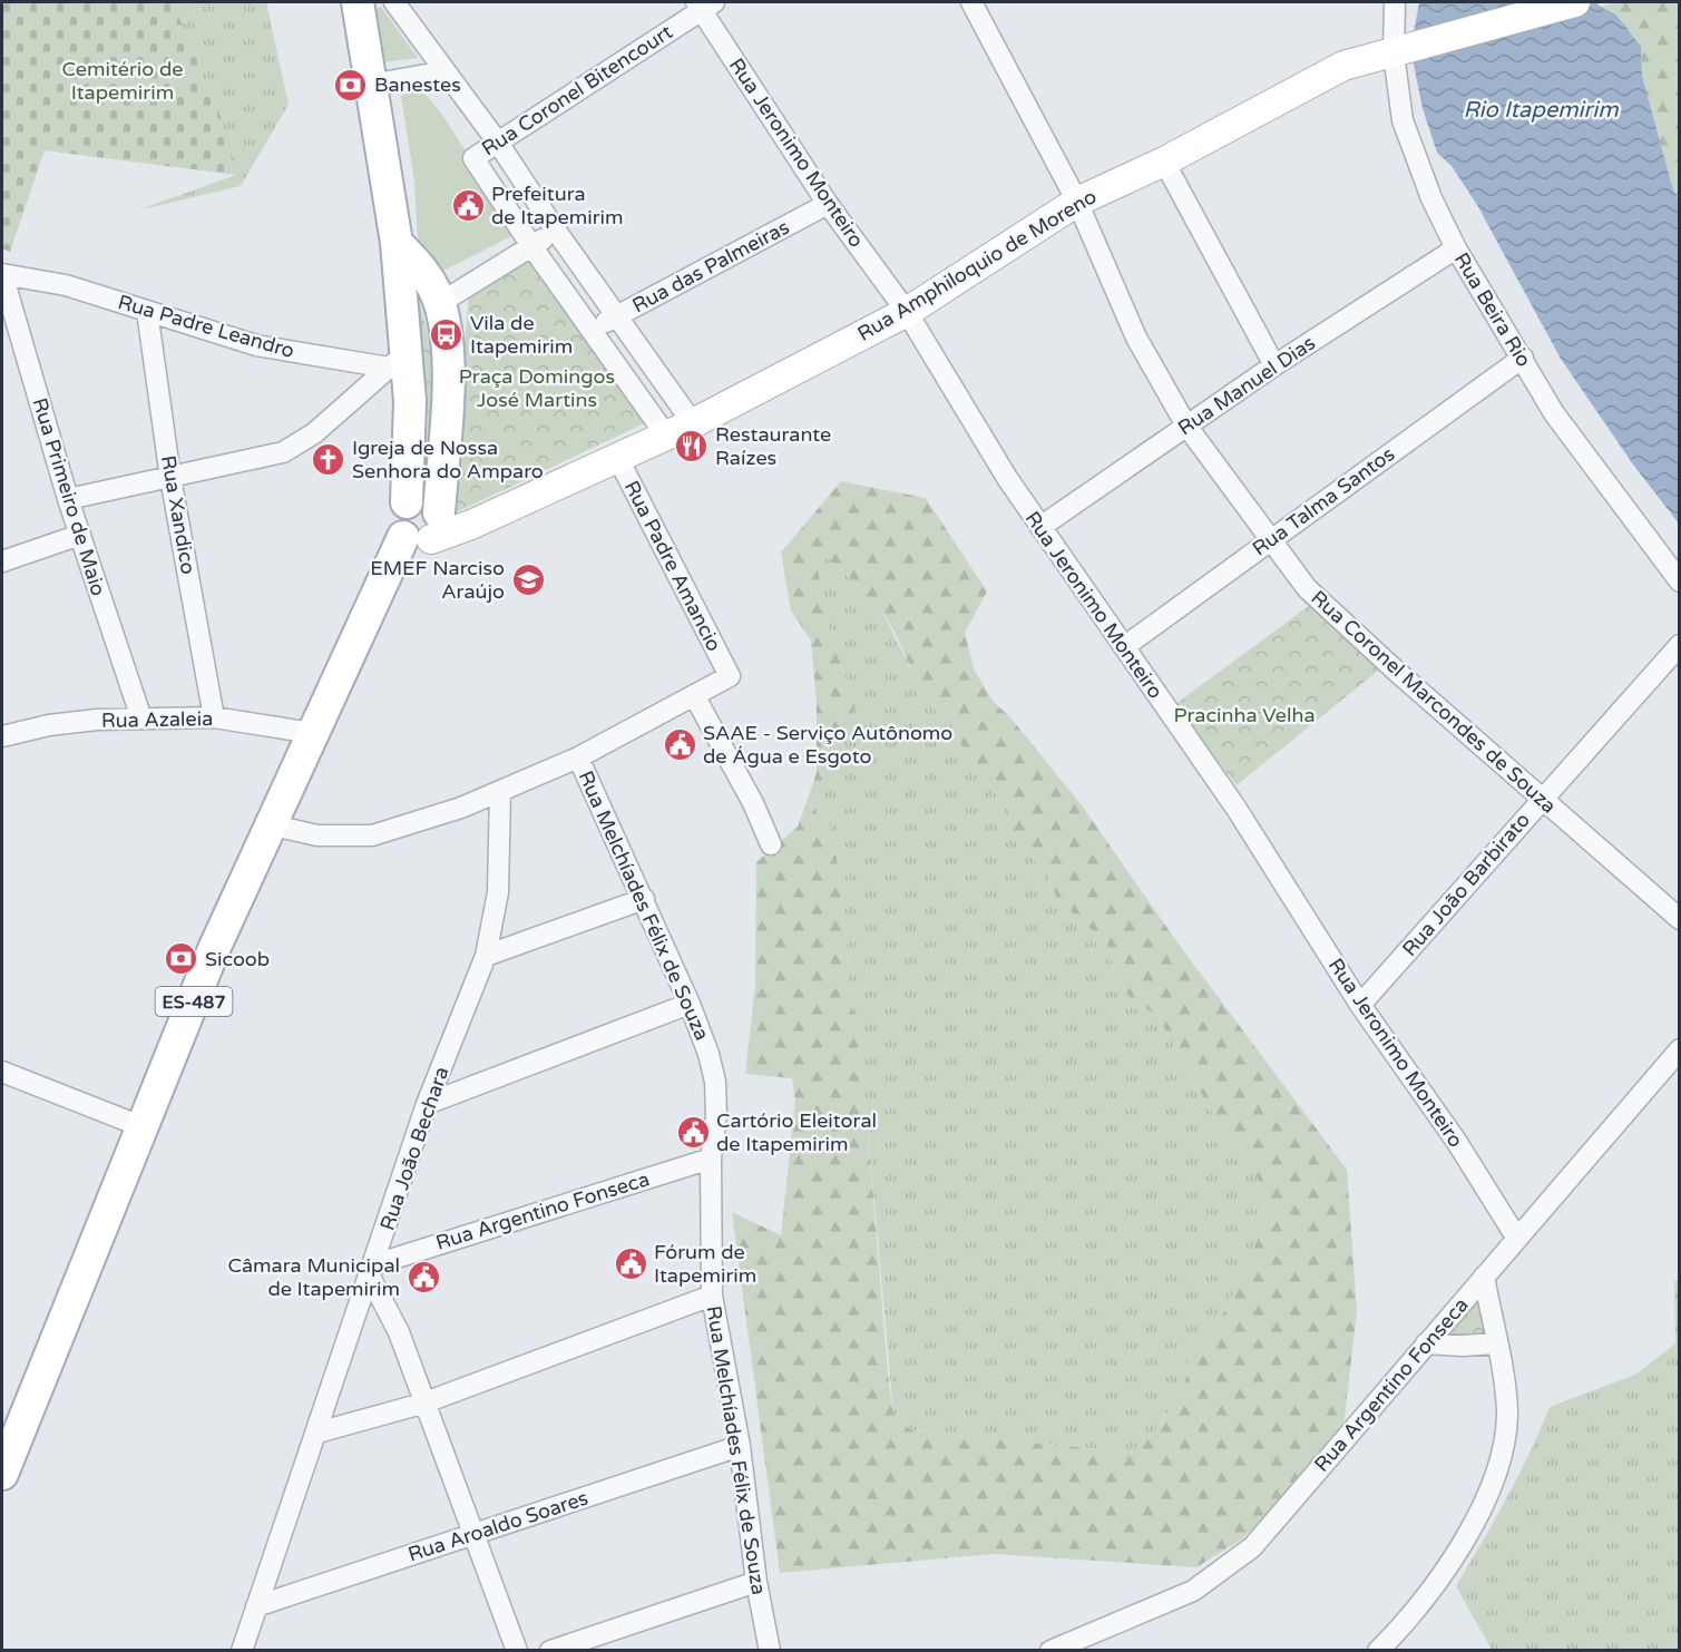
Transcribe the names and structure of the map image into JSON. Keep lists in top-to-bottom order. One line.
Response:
{"streets":{"main road":["Rua Amphiloquio de Moreno","ES-487"],"street":["Rua Coronel Bitencourt","Rua Jeronimo Monteiro","Rua das Palmeiras","Rua Beira Rio","Rua Padre Leandro","Rua Manuel Dias","Rua Primeiro de Maio","Rua Talma Santos","Rua Xandico","Rua Padre Amancio","Rua Coronel Marcondes de Souza","Rua Azaleia","Rua João Barbirato","Rua Melchíades Félix de Souza","Rua João Bechara","Rua Argentino Fonseca","Rua Aroaldo Soares"]},"crossings":[["Rua Coronel Bitencourt","Rua Jeronimo Monteiro"],["Rua Jeronimo Monteiro","Rua Amphiloquio de Moreno"],["Rua Jeronimo Monteiro","Rua das Palmeiras"],["Rua Jeronimo Monteiro","Rua Manuel Dias"],["Rua Jeronimo Monteiro","Rua Talma Santos"],["Rua Jeronimo Monteiro","Rua João Barbirato"],["Rua Jeronimo Monteiro","Rua Argentino Fonseca"],["Rua Amphiloquio de Moreno","Rua Beira Rio"],["Rua Amphiloquio de Moreno","Rua Coronel Marcondes de Souza"],["Rua Beira Rio","Rua Manuel Dias"],["Rua Beira Rio","Rua Talma Santos"],["Rua Padre Leandro","Rua Primeiro de Maio"],["Rua Padre Leandro","Rua Xandico"],["Rua Padre Leandro","ES-487"],["Rua Manuel Dias","Rua Coronel Marcondes de Souza"],["Rua Primeiro de Maio","Rua Azaleia"],["Rua Talma Santos","Rua Coronel Marcondes de Souza"],["Rua Xandico","Rua Azaleia"],["Rua Coronel Marcondes de Souza","Rua João Barbirato"],["Rua Azaleia","ES-487"],["Rua Melchíades Félix de Souza","Rua Argentino Fonseca"],["Rua Melchíades Félix de Souza","Rua Aroaldo Soares"],["Rua João Bechara","Rua Argentino Fonseca"],["Rua João Bechara","Rua Aroaldo Soares"]],"water":["Rio Itapemirim"],"parks":["Cemitério de Itapemirim","Praça Domingos José Martins","Pracinha Velha"],"places":{"bank":["Banestes","Sicoob"],"public building":["Prefeitura de Itapemirim","SAAE - Serviço Autônomo de Água e Esgoto","Cartório Eleitoral de Itapemirim","Fórum de Itapemirim","Câmara Municipal de Itapemirim"],"bus stop":["Vila de Itapemirim"],"restaurant":["Restaurante Raízes"],"church":["Igreja de Nossa Senhora do Amparo"],"school or university":["EMEF Narciso Araújo"]}}
